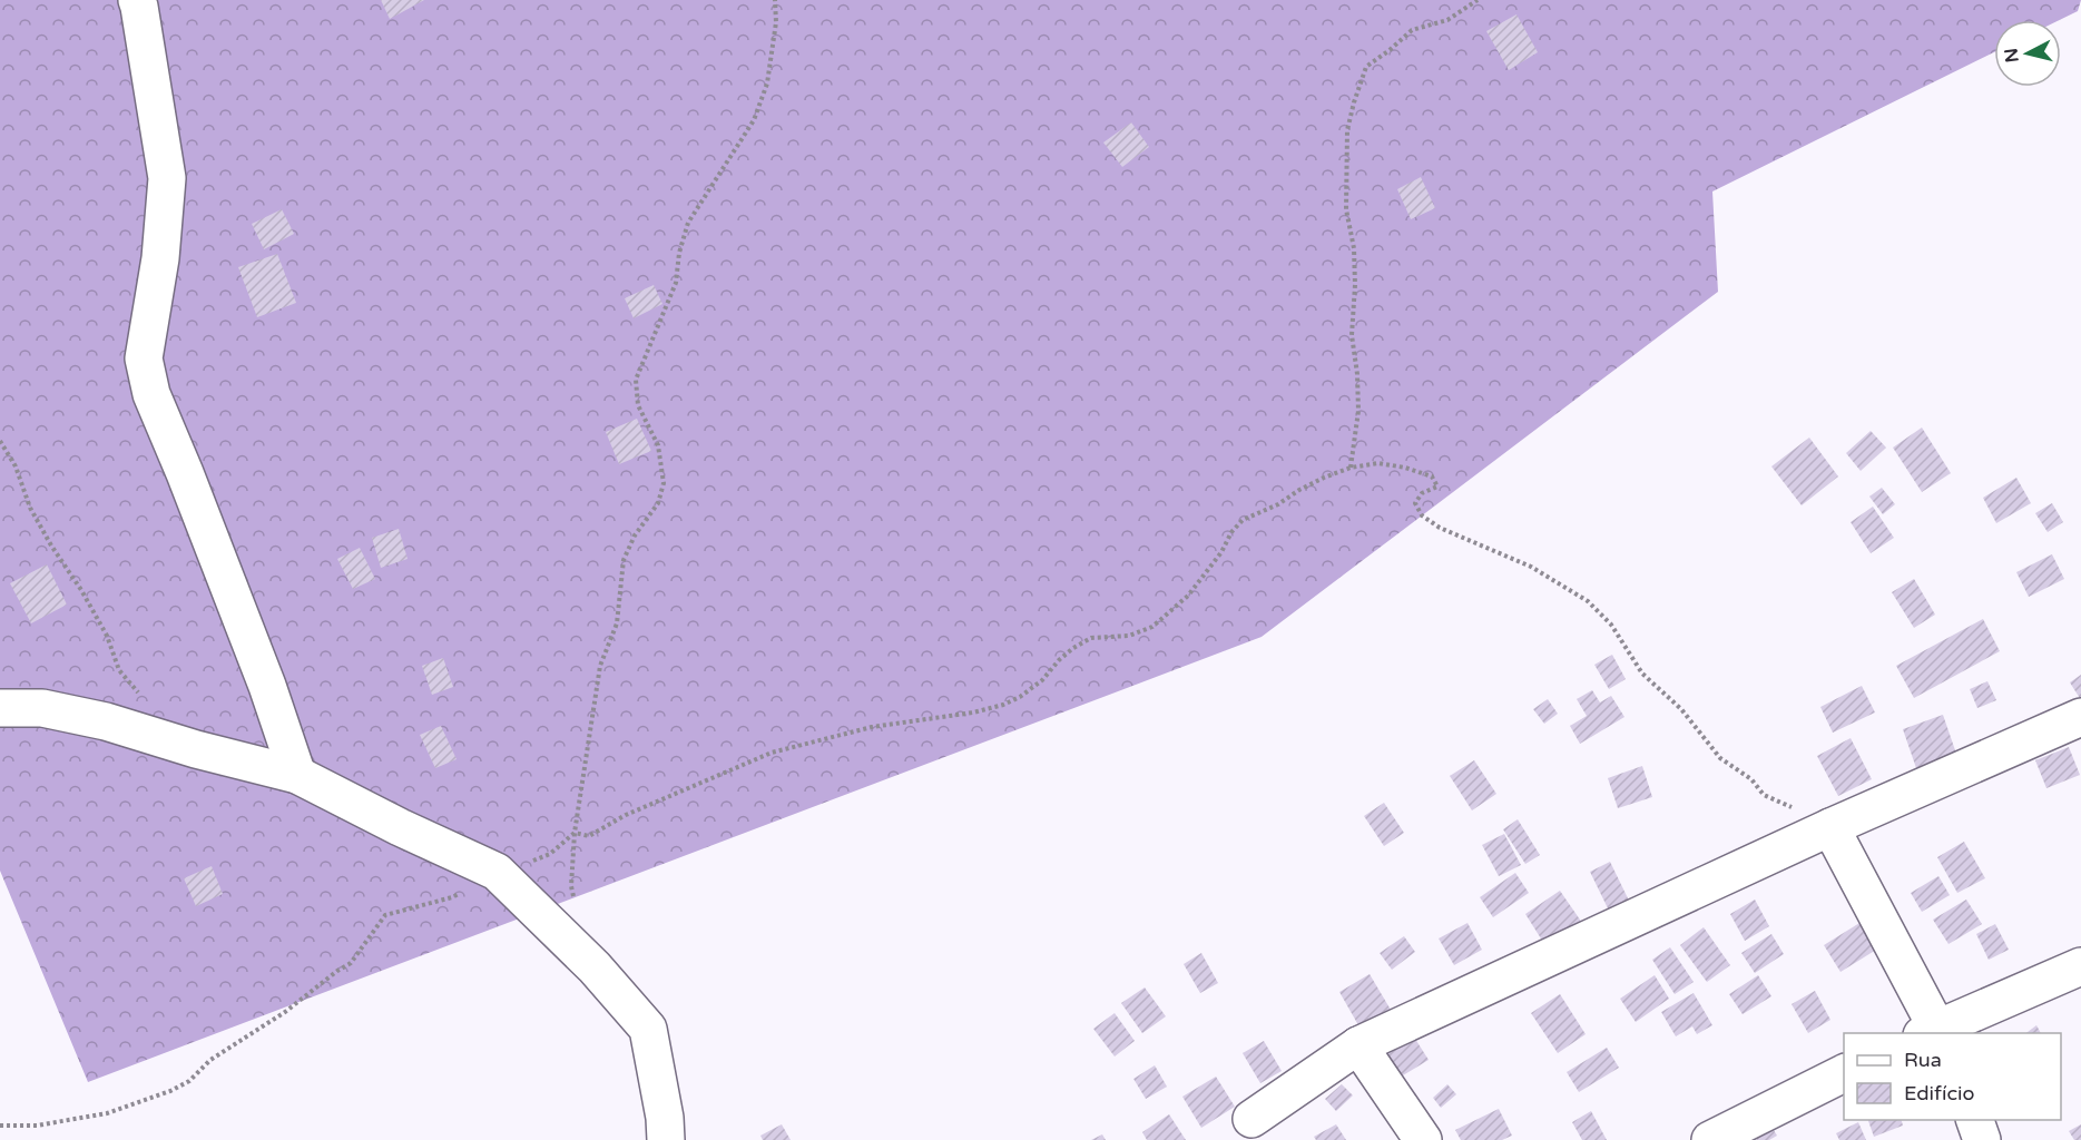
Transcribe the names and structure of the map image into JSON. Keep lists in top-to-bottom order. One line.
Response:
{"legend":["Rua","Edifício"],"north":"left"}
